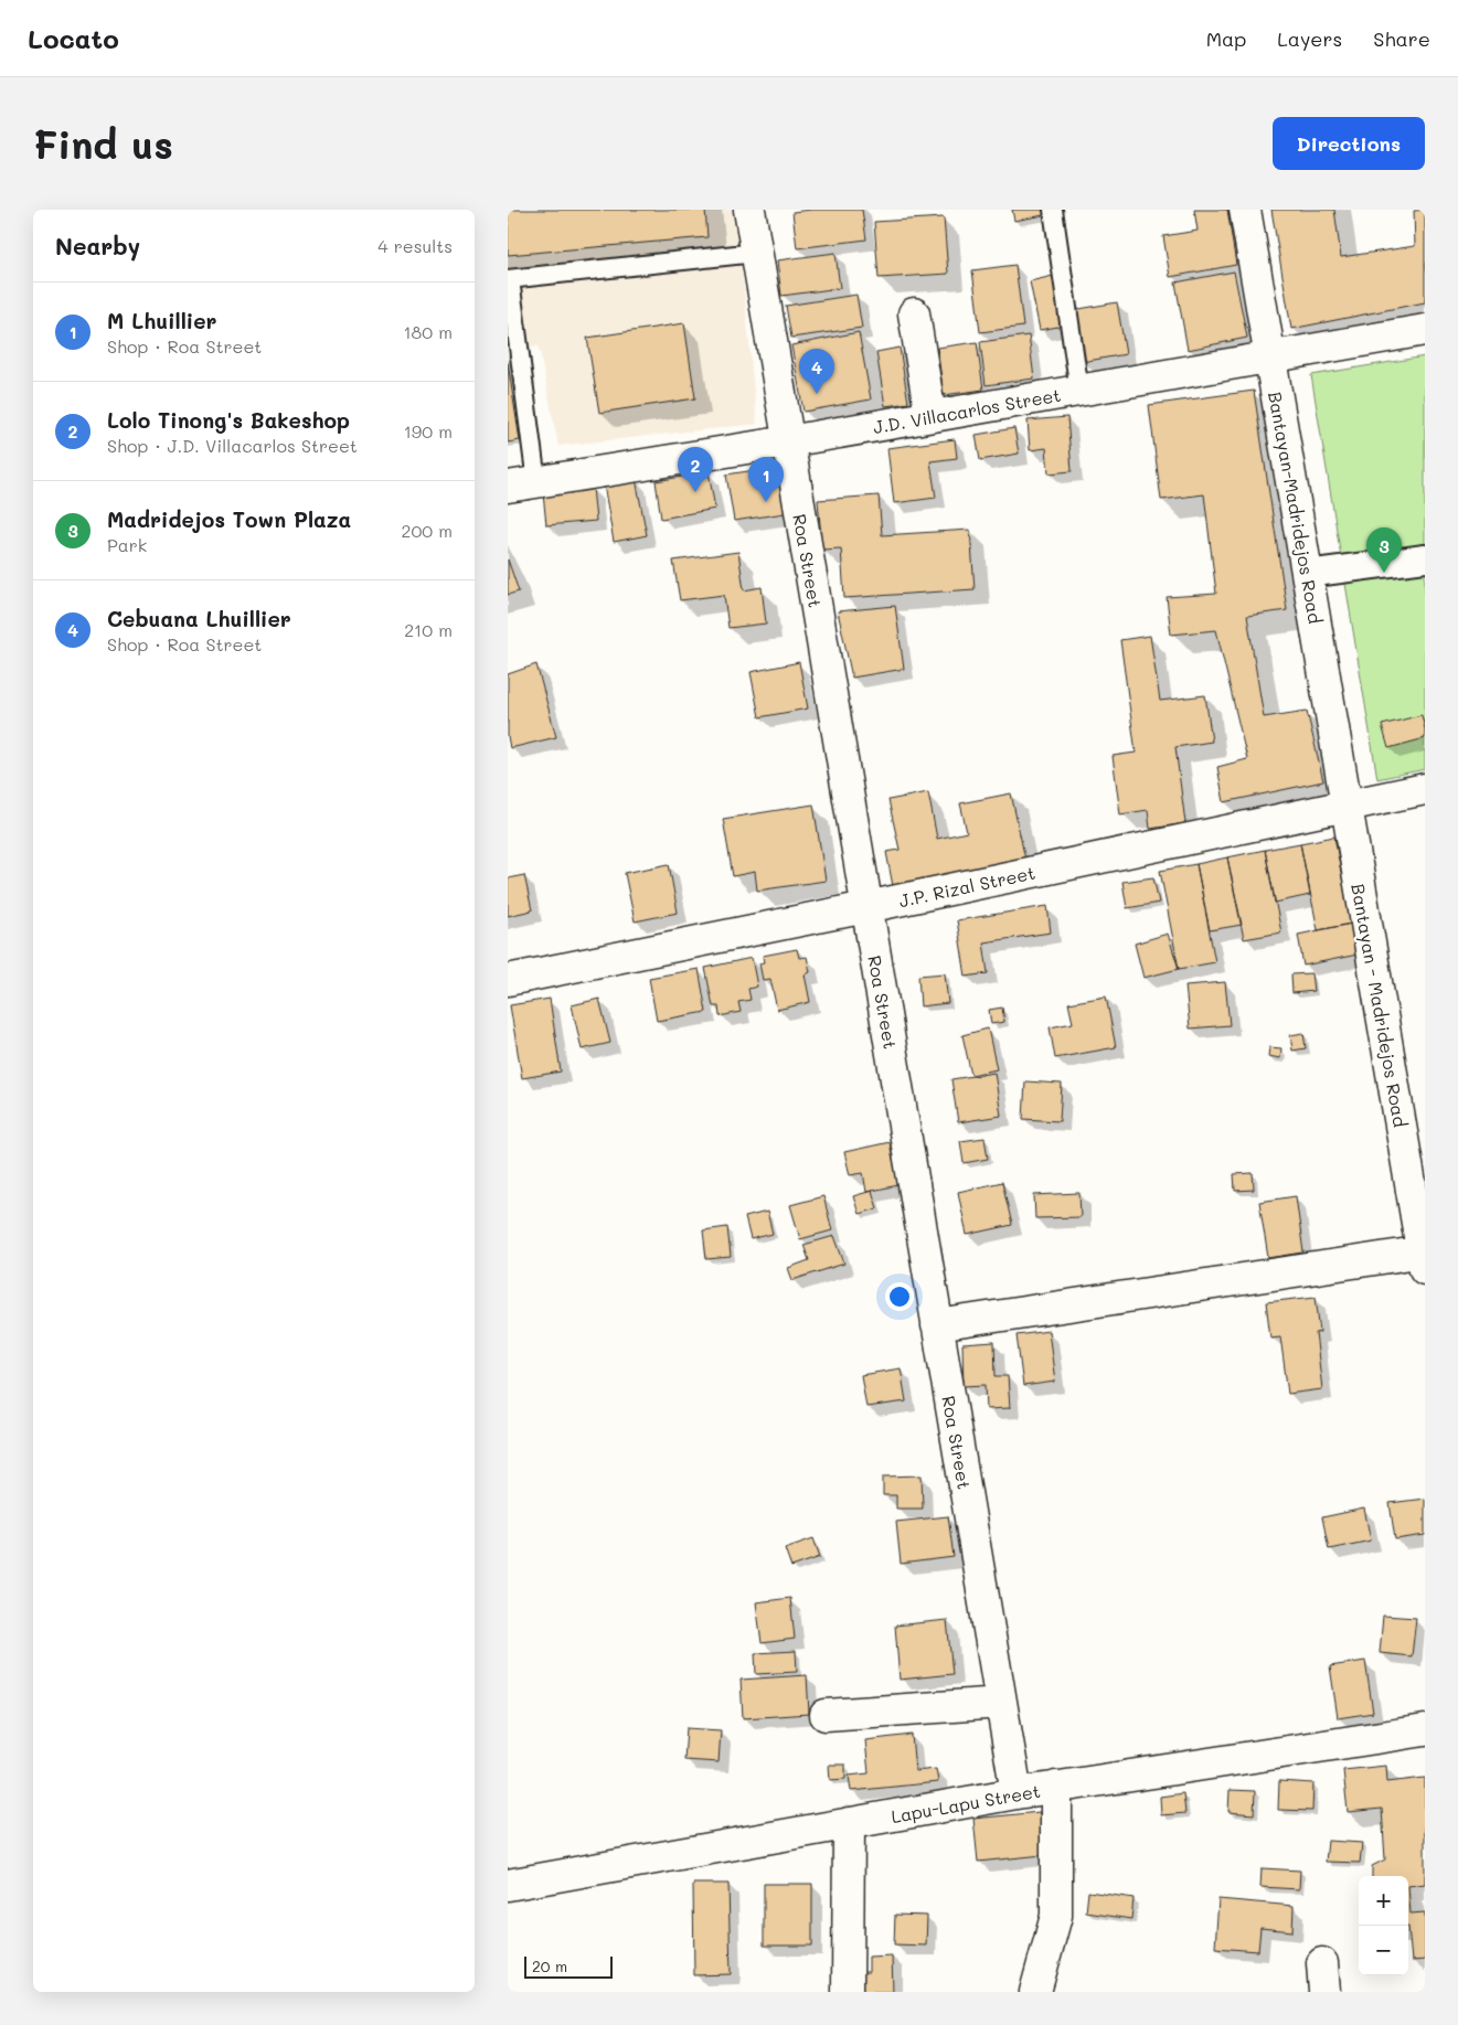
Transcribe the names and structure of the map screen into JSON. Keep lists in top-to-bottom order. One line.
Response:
{"streets":{"street":["J.D. Villacarlos Street","Bantayan-Madridejos Road","Roa Street","J.P. Rizal Street","Bantayan - Madridejos Road","Lapu-Lapu Street"]},"crossings":[["J.D. Villacarlos Street","Bantayan-Madridejos Road"],["J.D. Villacarlos Street","Roa Street"],["Bantayan-Madridejos Road","J.P. Rizal Street"],["Bantayan-Madridejos Road","Bantayan - Madridejos Road"],["Roa Street","J.P. Rizal Street"],["Roa Street","Lapu-Lapu Street"],["J.P. Rizal Street","Bantayan - Madridejos Road"]],"scale_bar":"20 m","page":{"header":"Locato","nav":["Map","Layers","Share"],"buttons":"Directions","title":"Find us","heading":["Nearby","4 results"],"list":[{"mark":"1","name":"M Lhuillier","note":"Shop · Roa Street","value":"180 m"},{"mark":"2","name":"Lolo Tinong's Bakeshop","note":"Shop · J.D. Villacarlos Street","value":"190 m"},{"mark":"3","name":"Madridejos Town Plaza","note":"Park","value":"200 m"},{"mark":"4","name":"Cebuana Lhuillier","note":"Shop · Roa Street","value":"210 m"}],"pins":["4","2","1","3"],"map_buttons":["+","−"],"scale":"20 m"}}
